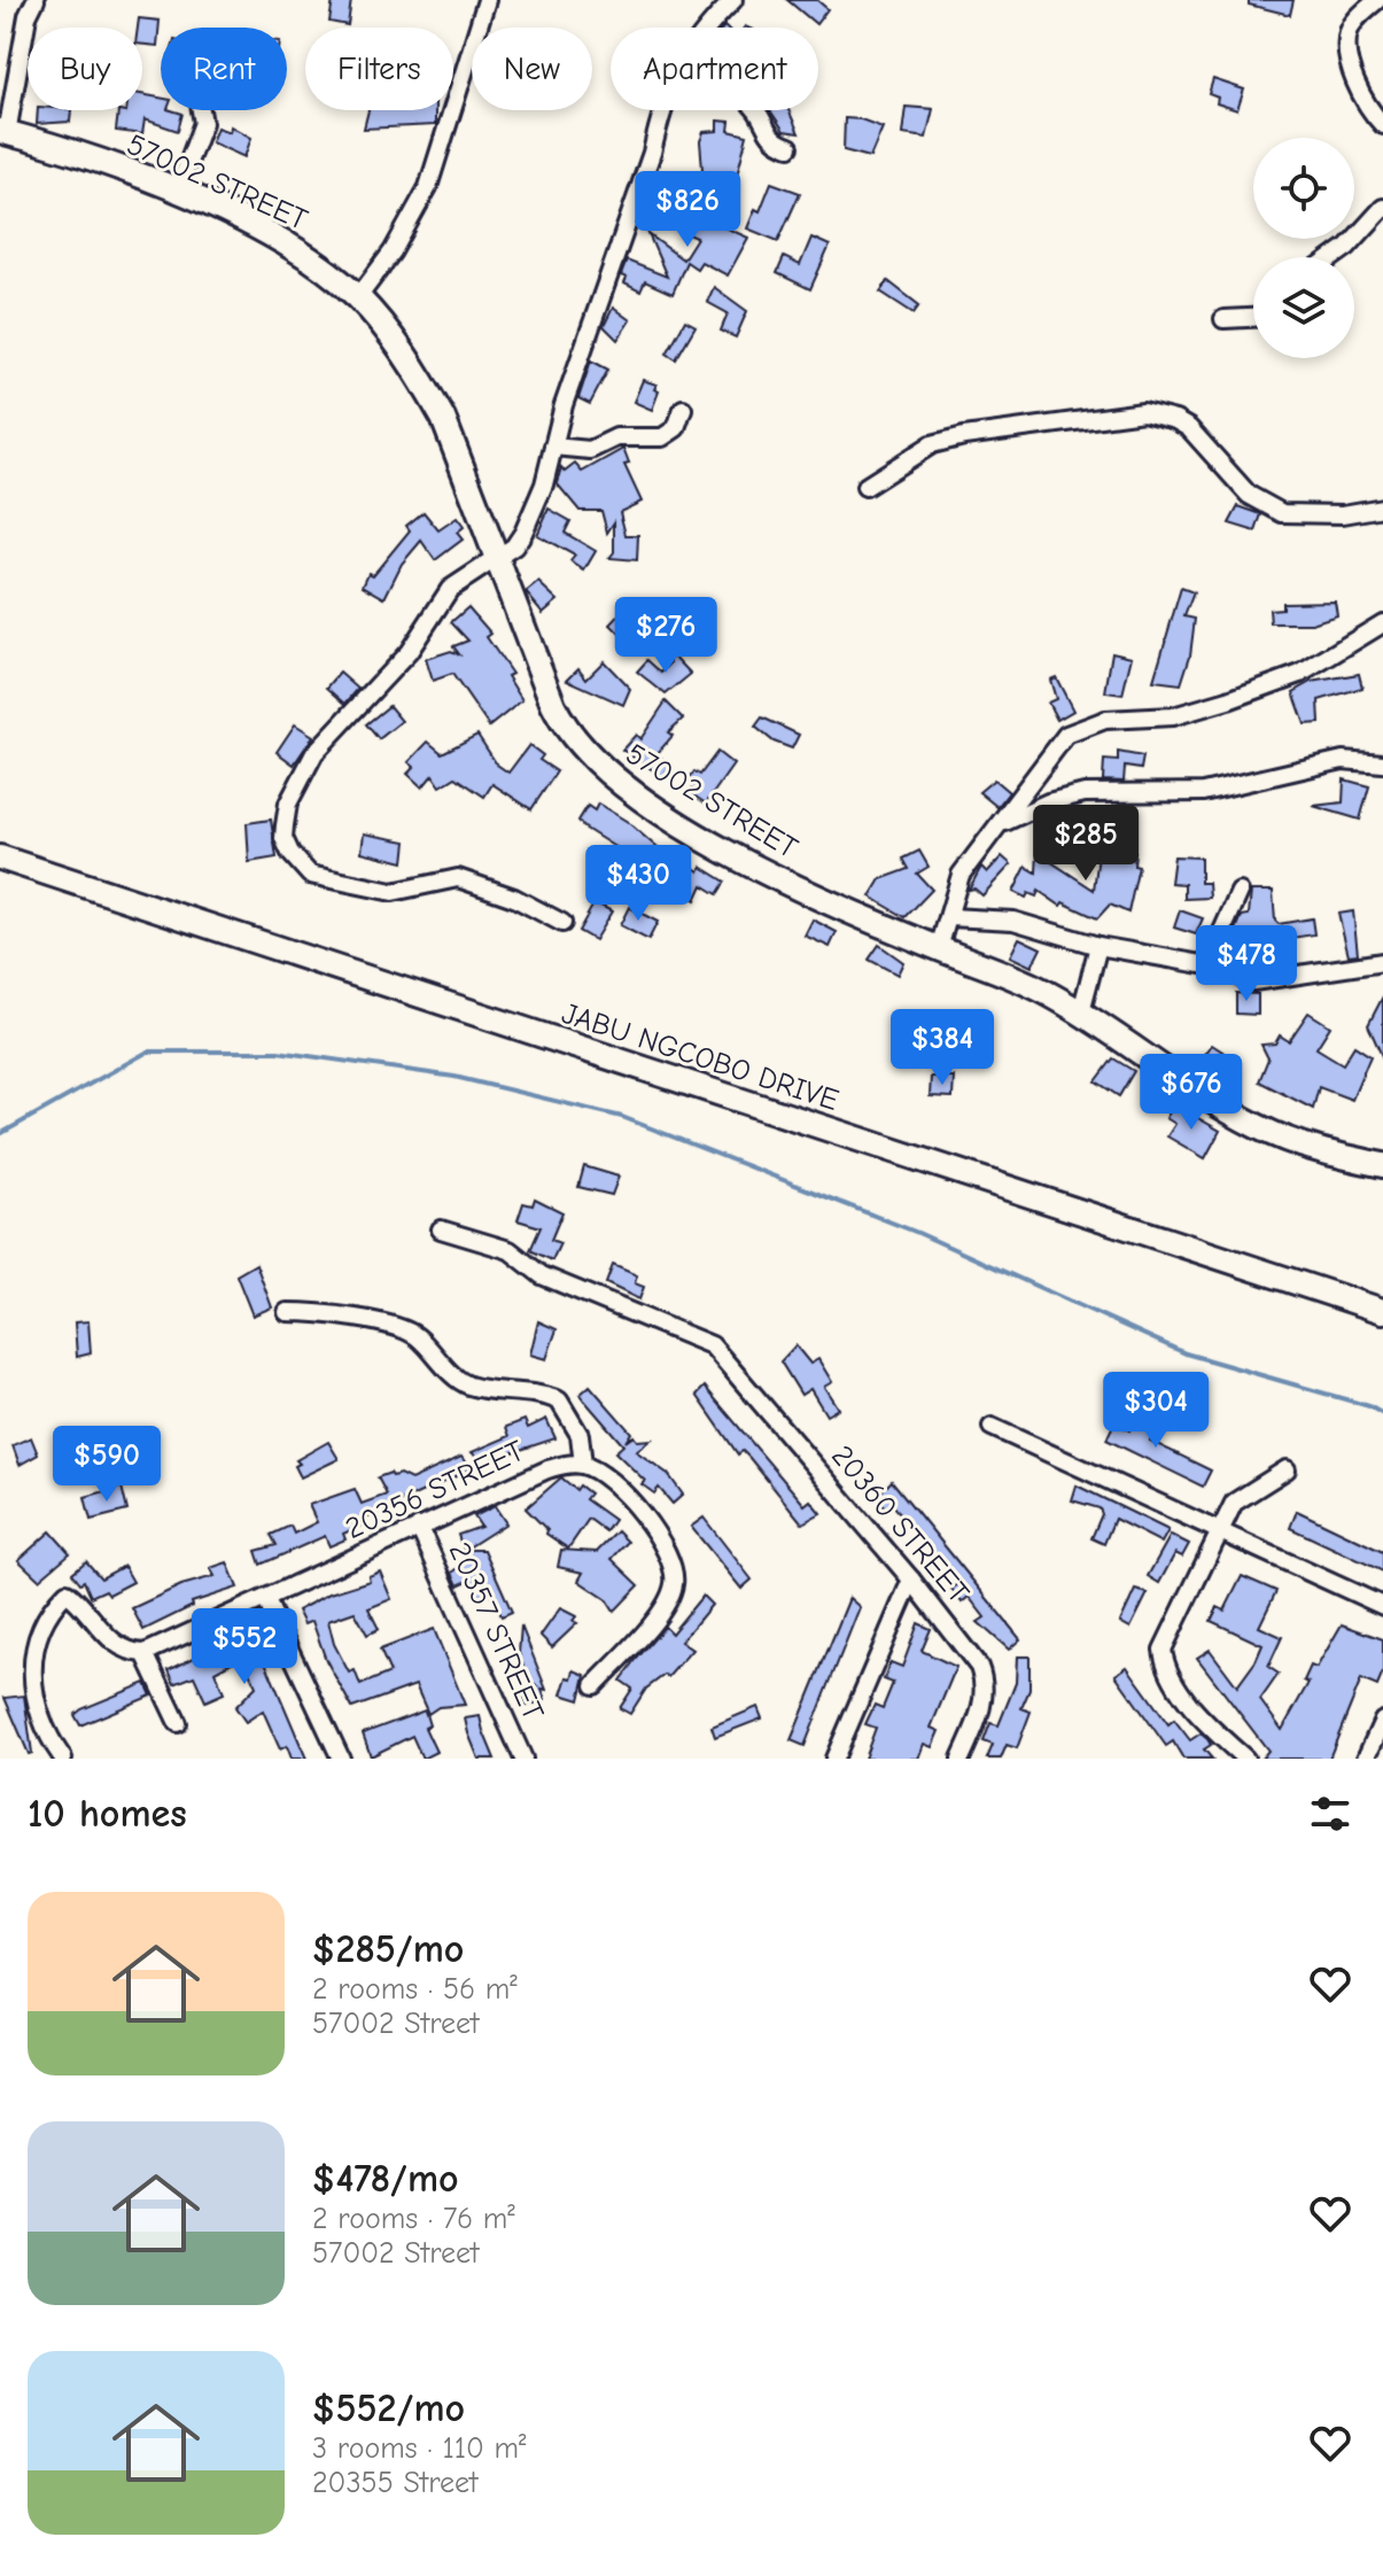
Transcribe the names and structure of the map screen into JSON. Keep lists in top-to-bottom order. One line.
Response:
{"streets":{"street":["57002 STREET","JABU NGCOBO DRIVE","20356 STREET","20360 STREET","20357 STREET"]},"crossings":[["20356 STREET","20357 STREET"]],"page":{"chip":["Buy","Rent","Filters","New","Apartment"],"price":["$826","$276","$285","$430","$478","$384","$676","$304","$590","$552"],"heading":"10 homes","list":[{"name":"$285/mo","note":"2 rooms · 56 m² · 57002 Street"},{"name":"$478/mo","note":"2 rooms · 76 m² · 57002 Street"},{"name":"$552/mo","note":"3 rooms · 110 m² · 20355 Street"}]}}
